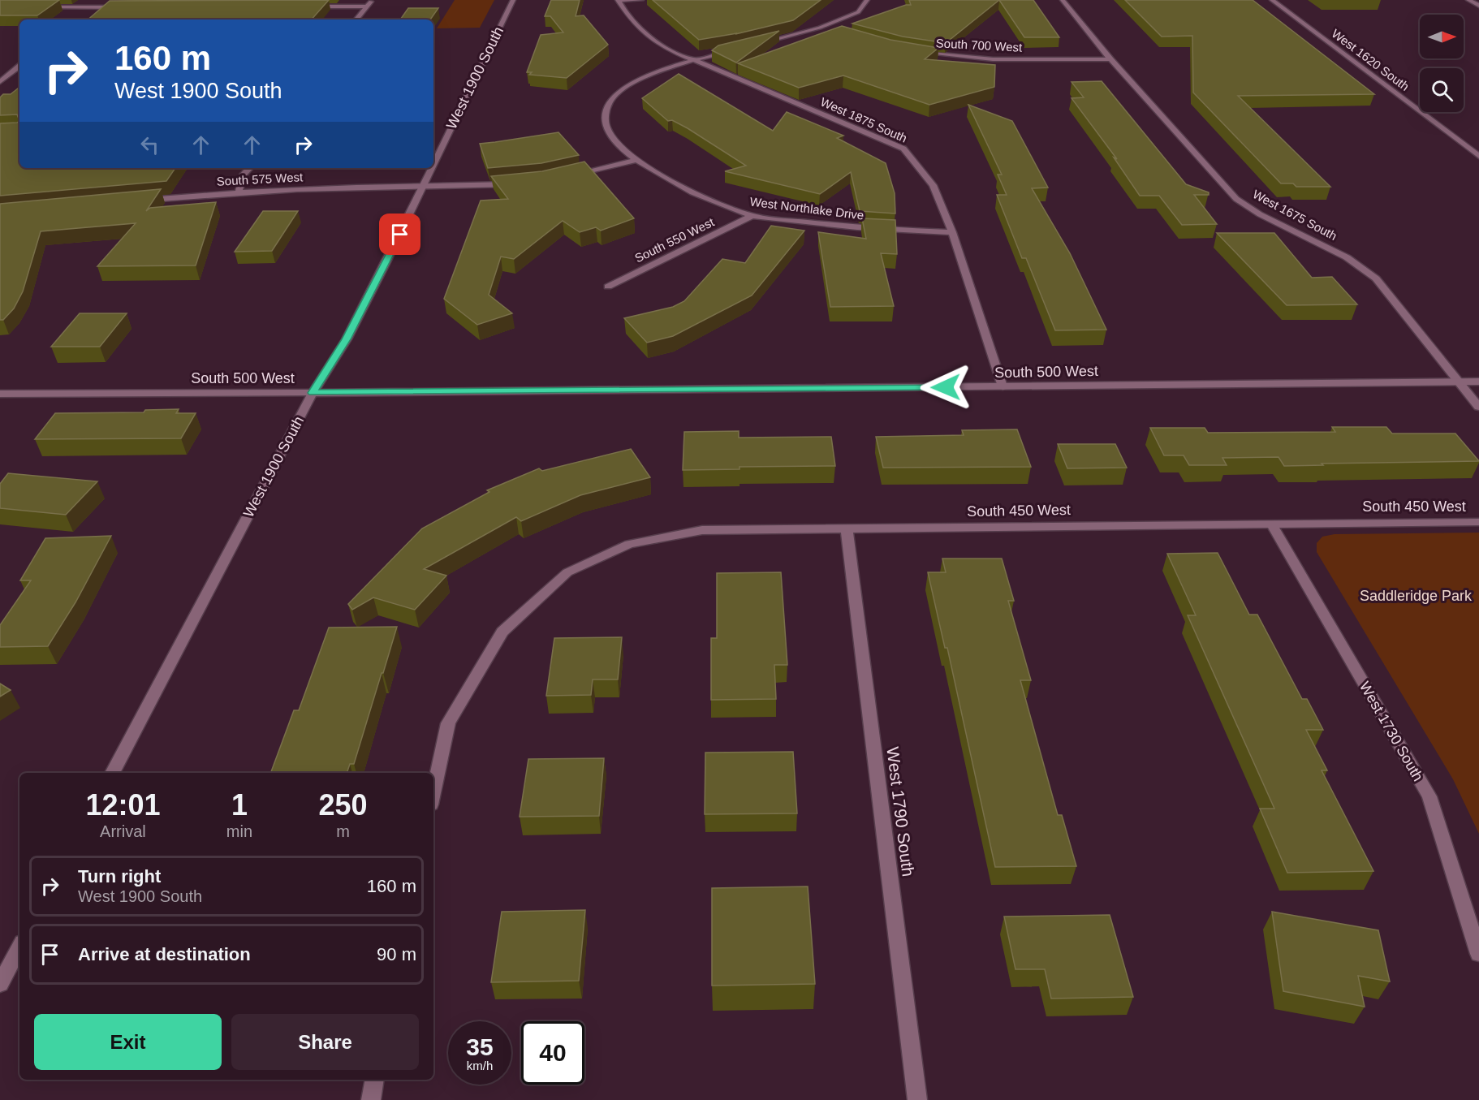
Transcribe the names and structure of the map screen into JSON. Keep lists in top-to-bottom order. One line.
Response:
{"streets":{"street":["South 700 West","West 1620 South","West 1900 South","West 1875 South","South 575 West","West Northlake Drive","West 1675 South","South 550 West","South 500 West","South 450 West","West 1730 South","West 1790 South"]},"crossings":[["South 700 West","West 1675 South"],["West 1900 South","South 575 West"],["West 1900 South","South 500 West"],["West 1875 South","West Northlake Drive"],["West 1875 South","South 500 West"],["West Northlake Drive","South 550 West"],["West 1675 South","South 500 West"],["South 450 West","West 1730 South"],["South 450 West","West 1790 South"]],"parks":["Saddleridge Park"],"north":"right","page":{"turn":["160 m","West 1900 South"],"eta":["12:01","Arrival","1","min","250","m"],"list":[{"name":"Turn right","note":"West 1900 South","value":"160 m"},{"name":"Arrive at destination","value":"90 m"}],"buttons":["Exit","Share"],"speed":"35 km/h","limit":"40"}}
